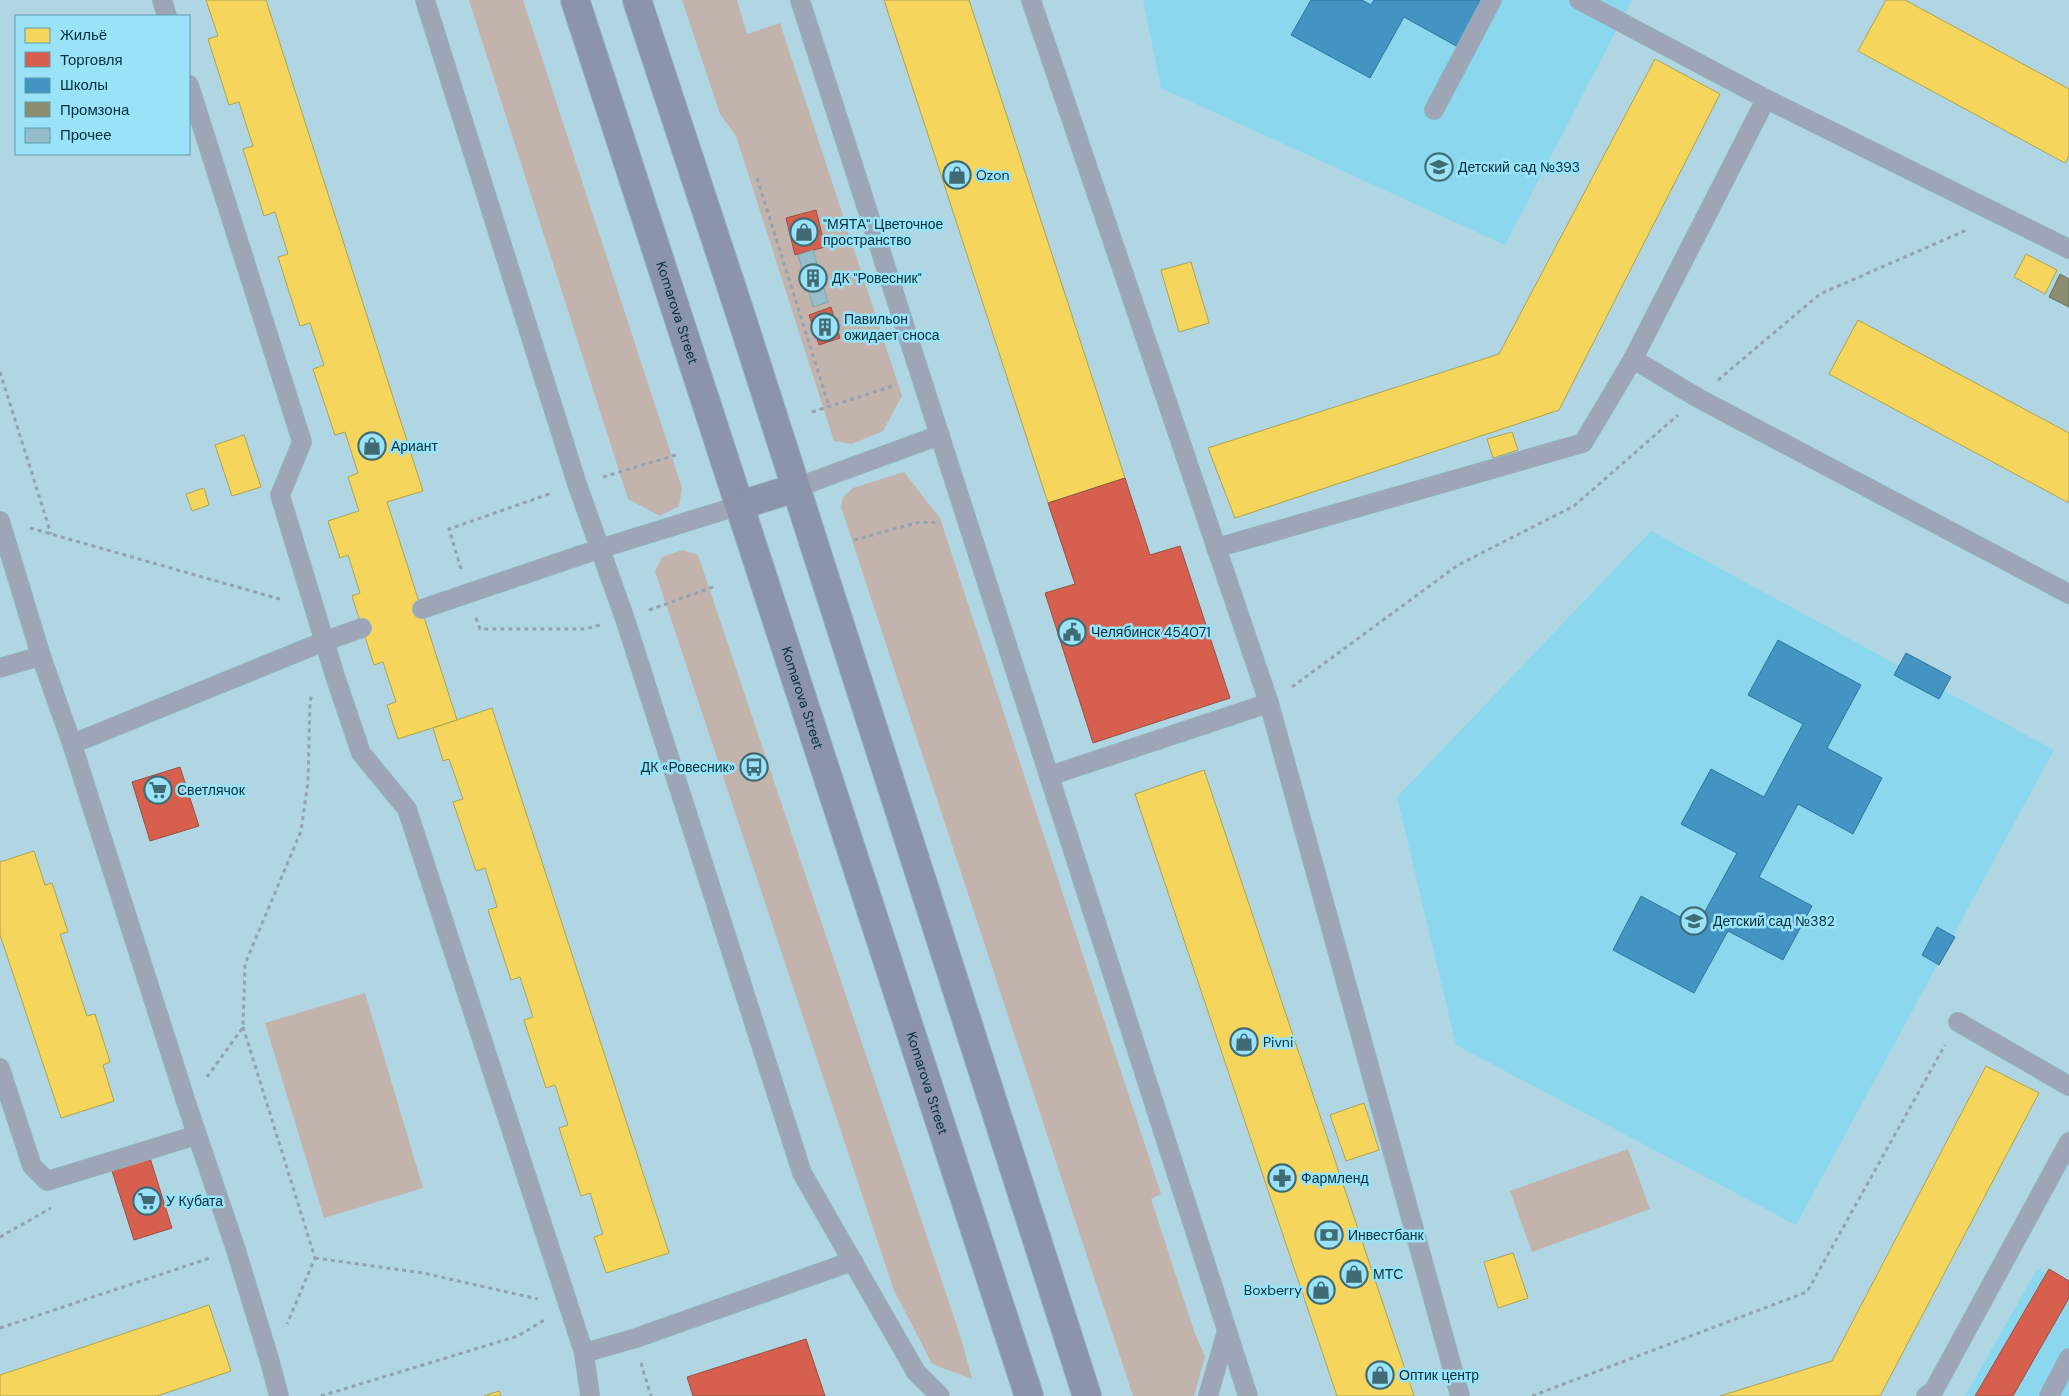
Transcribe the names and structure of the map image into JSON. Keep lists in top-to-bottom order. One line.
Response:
{"streets":{"main road":["Komarova Street"]},"places":{"school or university":["Детский сад №393","Детский сад №382"],"shop":["Ozon","\"МЯТА\" Цветочное пространство","Ариант","Pivni","МТС","Boxberry","Оптик центр"],"building":["ДК \"Ровесник\"","Павильон ожидает сноса"],"public building":["Челябинск 454071"],"bus stop":["ДК «Ровесник»"],"supermarket":["Светлячок","У Кубата"],"pharmacy":["Фармленд"],"bank":["Инвестбанк"]},"legend":["Жильё","Торговля","Школы","Промзона","Прочее"]}
